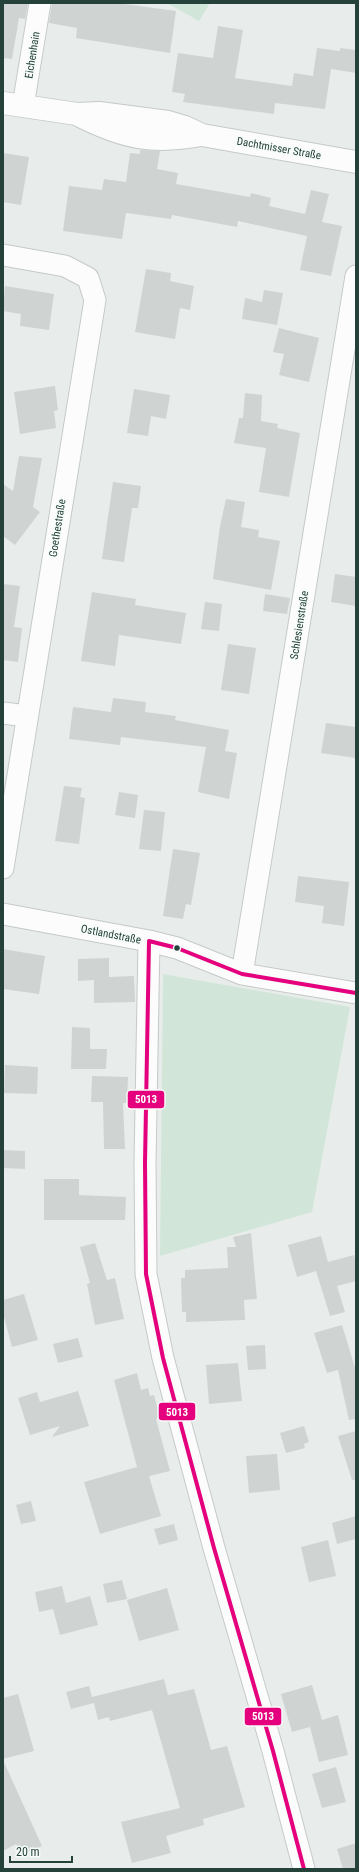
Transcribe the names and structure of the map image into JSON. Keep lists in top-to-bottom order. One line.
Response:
{"streets":{"street":["Eichenhain","Dachtmisser Straße","Goethestraße","Schlesienstraße","Ostlandstraße"]},"crossings":[["Eichenhain","Dachtmisser Straße"],["Schlesienstraße","Ostlandstraße"]],"lines":["transit line 5013"],"scale_bar":"20 m"}
